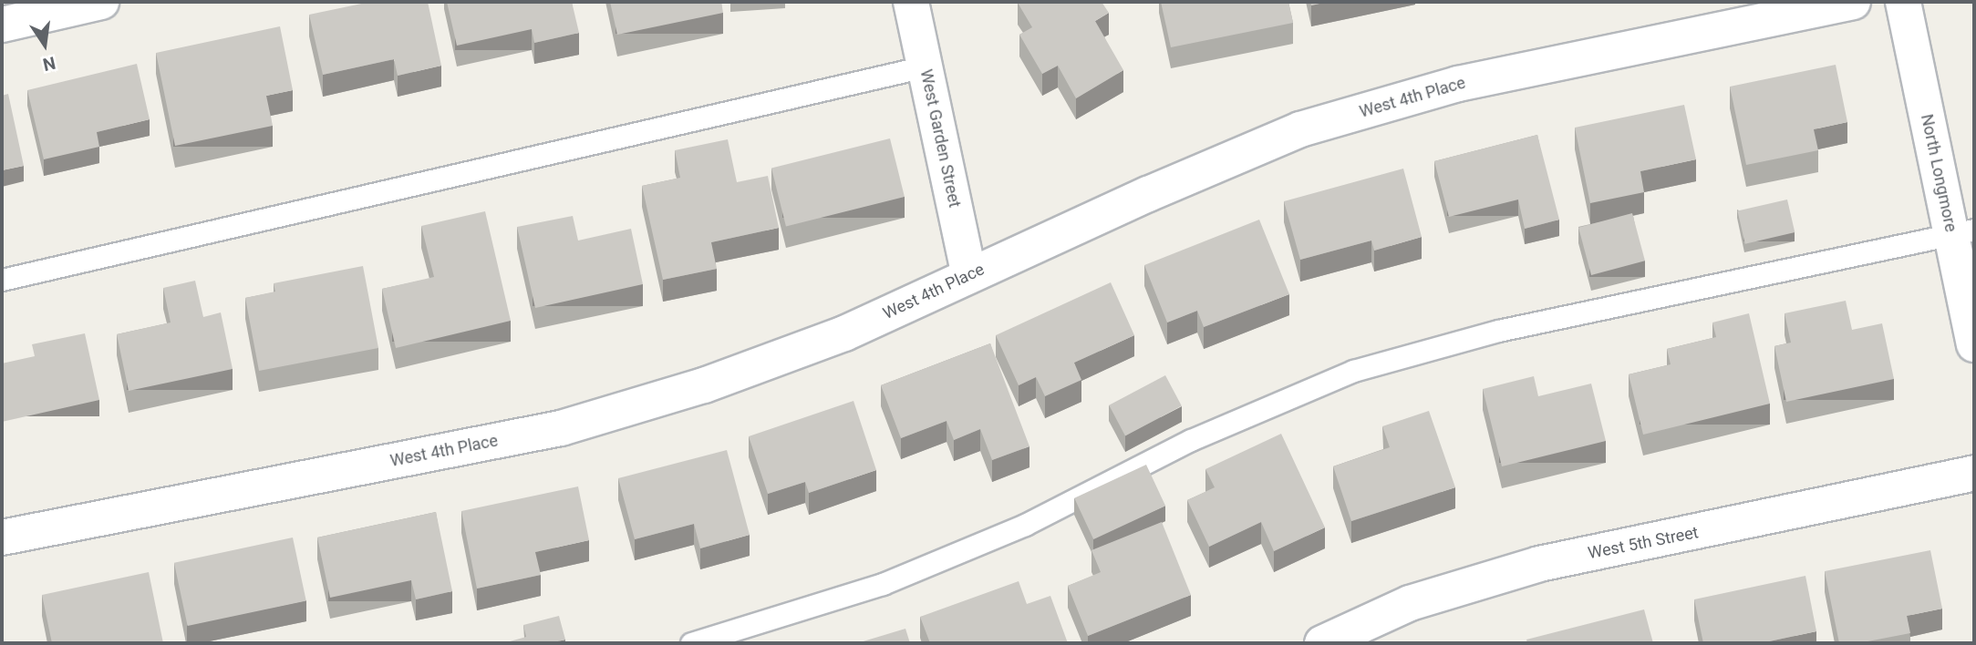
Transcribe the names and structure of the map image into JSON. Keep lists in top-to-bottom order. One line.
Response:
{"streets":{"street":["West 4th Place","West Garden Street","North Longmore","West 5th Street"]},"crossings":[["West 4th Place","West Garden Street"]],"north":"bottom"}
